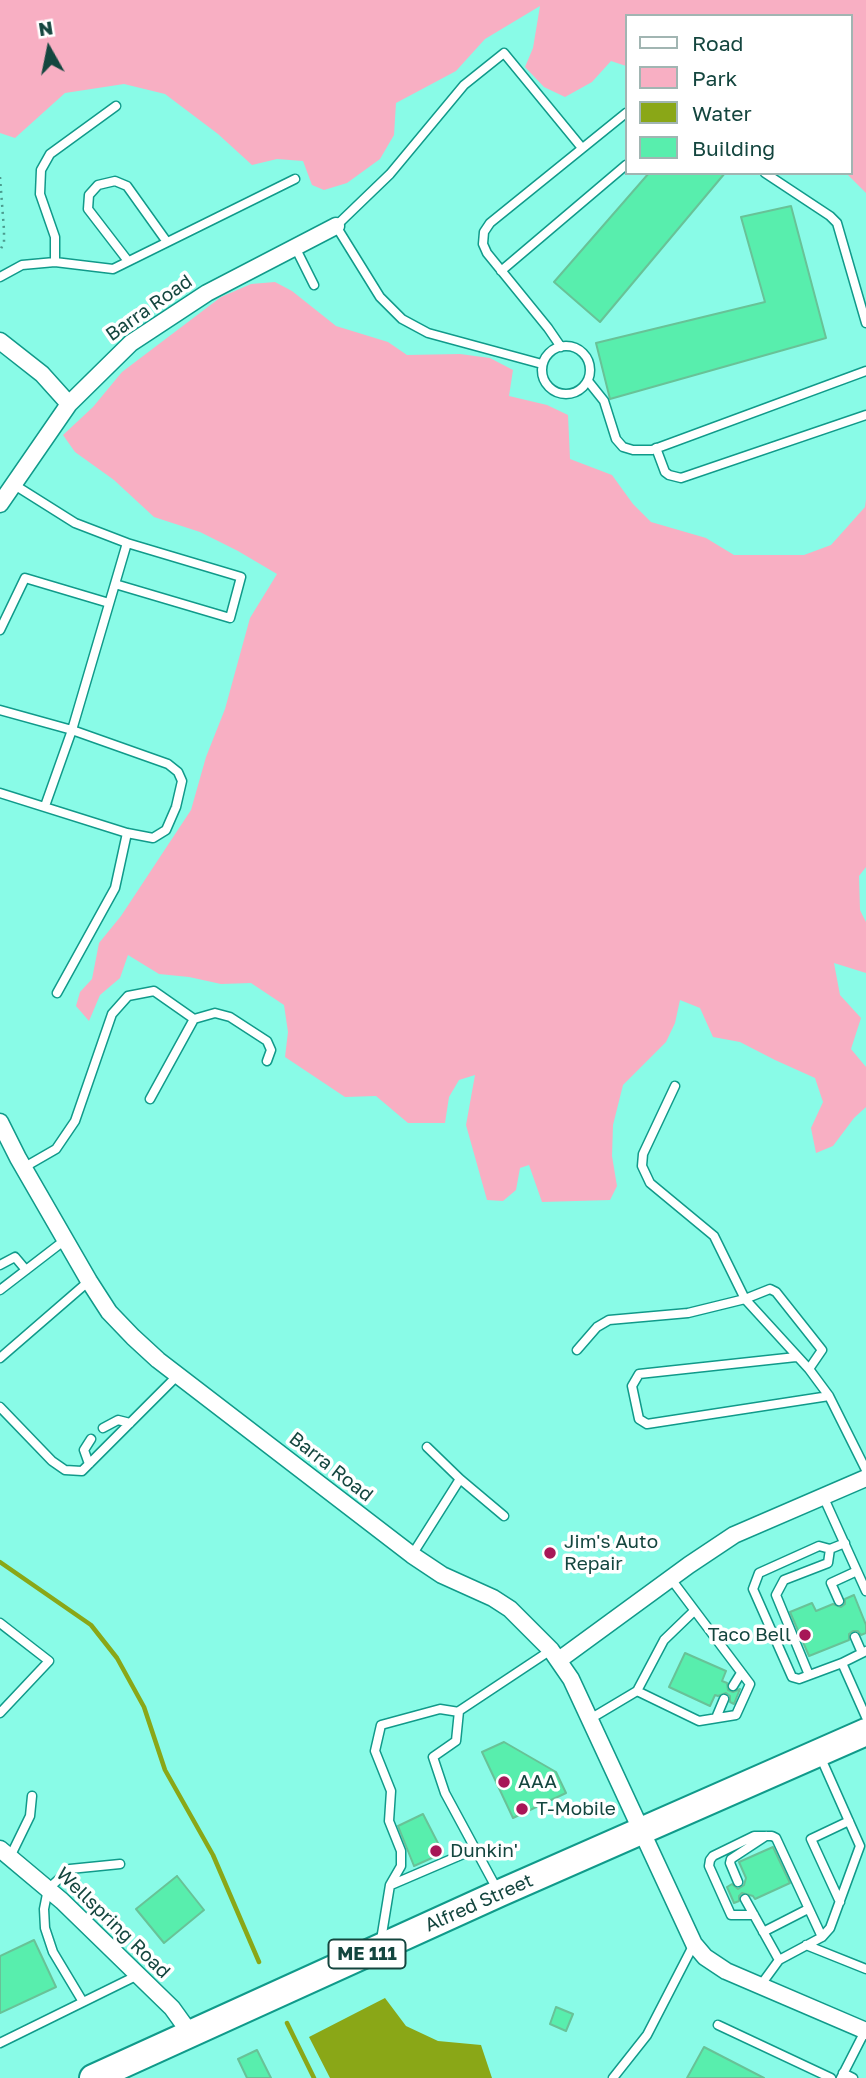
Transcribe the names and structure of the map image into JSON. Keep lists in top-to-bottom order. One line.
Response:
{"streets":{"main road":["Alfred Street","ME 111"],"street":["Barra Road","Wellspring Road"]},"crossings":[["Barra Road","Alfred Street"],["Alfred Street","Wellspring Road"]],"places":["Jim's Auto Repair","Taco Bell","AAA","T-Mobile","Dunkin'"],"legend":["Road","Park","Water","Building"],"north":"top"}
